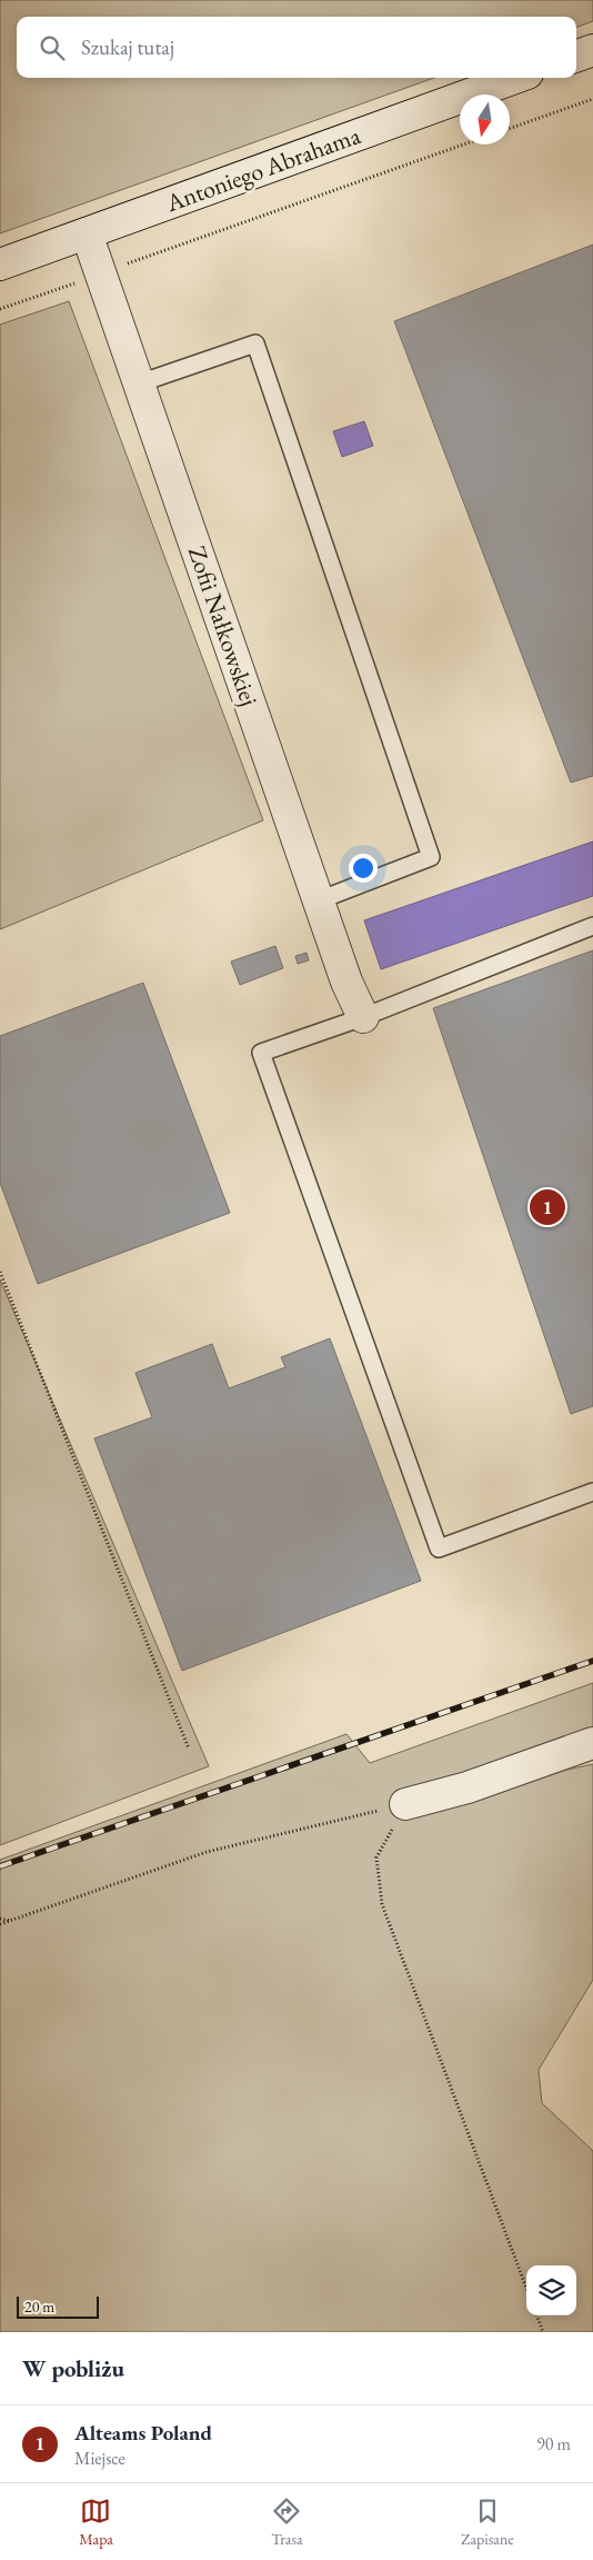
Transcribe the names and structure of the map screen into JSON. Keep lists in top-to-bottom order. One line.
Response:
{"streets":{"street":["Antoniego Abrahama","Zofii Nałkowskiej"]},"crossings":[["Antoniego Abrahama","Zofii Nałkowskiej"]],"scale_bar":"20 m","north":"bottom","page":{"search":"Szukaj tutaj","pins":"1","scale":"20 m","heading":"W pobliżu","list":[{"mark":"1","name":"Alteams Poland","note":"Miejsce","value":"90 m"}],"nav":["Mapa","Trasa","Zapisane"]}}
